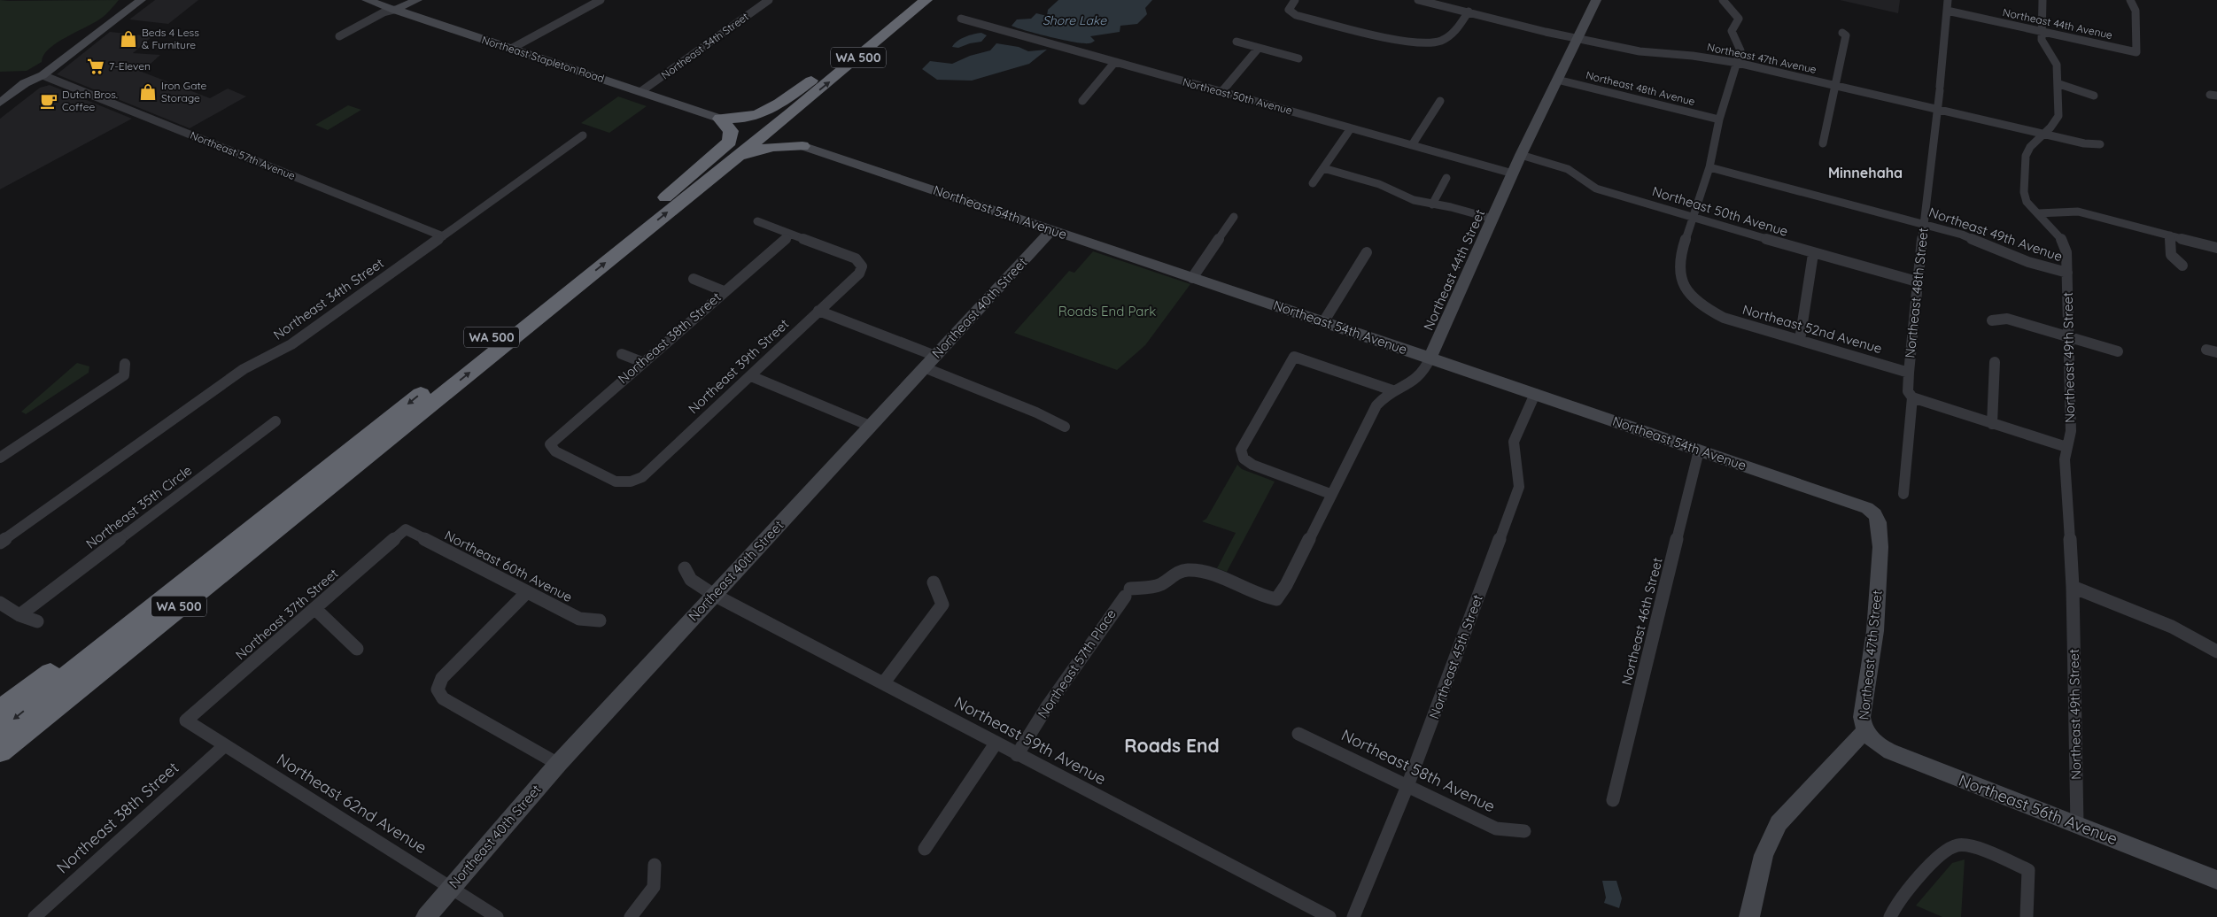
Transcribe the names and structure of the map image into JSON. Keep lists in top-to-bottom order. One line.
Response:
{"streets":{"highway":["WA 500"],"street":["Northeast 44th Avenue","Northeast 34th Street","Northeast 47th Avenue","Northeast Stapleton Road","Northeast 48th Avenue","Northeast 50th Avenue","Northeast 57th Avenue","Northeast 54th Avenue","Northeast 49th Avenue","Northeast 44th Street","Northeast 48th Street","Northeast 40th Street","Northeast 52nd Avenue","Northeast 38th Street","Northeast 49th Street","Northeast 39th Street","Northeast 35th Circle","Northeast 60th Avenue","Northeast 37th Street","Northeast 46th Street","Northeast 47th Street","Northeast 45th Street","Northeast 57th Place","Northeast 59th Avenue","Northeast 58th Avenue","Northeast 62nd Avenue","Northeast 56th Avenue"]},"crossings":[["Northeast 44th Avenue","Northeast 48th Street"],["Northeast 44th Avenue","Northeast 49th Street"],["Northeast 34th Street","Northeast Stapleton Road"],["Northeast 34th Street","Northeast 57th Avenue"],["Northeast 47th Avenue","Northeast 44th Street"],["Northeast 47th Avenue","Northeast 48th Street"],["Northeast 47th Avenue","Northeast 49th Street"],["Northeast 48th Avenue","Northeast 44th Street"],["Northeast 50th Avenue","Northeast 44th Street"],["Northeast 50th Avenue","Northeast 48th Street"],["Northeast 50th Avenue","Northeast 52nd Avenue"],["Northeast 54th Avenue","Northeast 44th Street"],["Northeast 54th Avenue","Northeast 40th Street"],["Northeast 54th Avenue","Northeast 46th Street"],["Northeast 54th Avenue","Northeast 47th Street"],["Northeast 54th Avenue","Northeast 45th Street"],["Northeast 49th Avenue","Northeast 48th Street"],["Northeast 49th Avenue","Northeast 49th Street"],["Northeast 44th Street","Northeast 57th Place"],["Northeast 48th Street","Northeast 52nd Avenue"],["Northeast 40th Street","Northeast 59th Avenue"],["Northeast 40th Street","Northeast 62nd Avenue"],["Northeast 38th Street","Northeast 39th Street"],["Northeast 38th Street","Northeast 62nd Avenue"],["Northeast 49th Street","Northeast 56th Avenue"],["Northeast 60th Avenue","Northeast 37th Street"],["Northeast 37th Street","Northeast 62nd Avenue"],["Northeast 47th Street","Northeast 56th Avenue"],["Northeast 45th Street","Northeast 58th Avenue"],["Northeast 57th Place","Northeast 59th Avenue"]],"districts":["Minnehaha","Roads End"],"water":["Shore Lake"],"parks":["Roads End Park"],"places":{"shop":["Beds 4 Less & Furniture","Iron Gate Storage"],"supermarket":["7-Eleven"],"cafe":["Dutch Bros. Coffee"]}}
